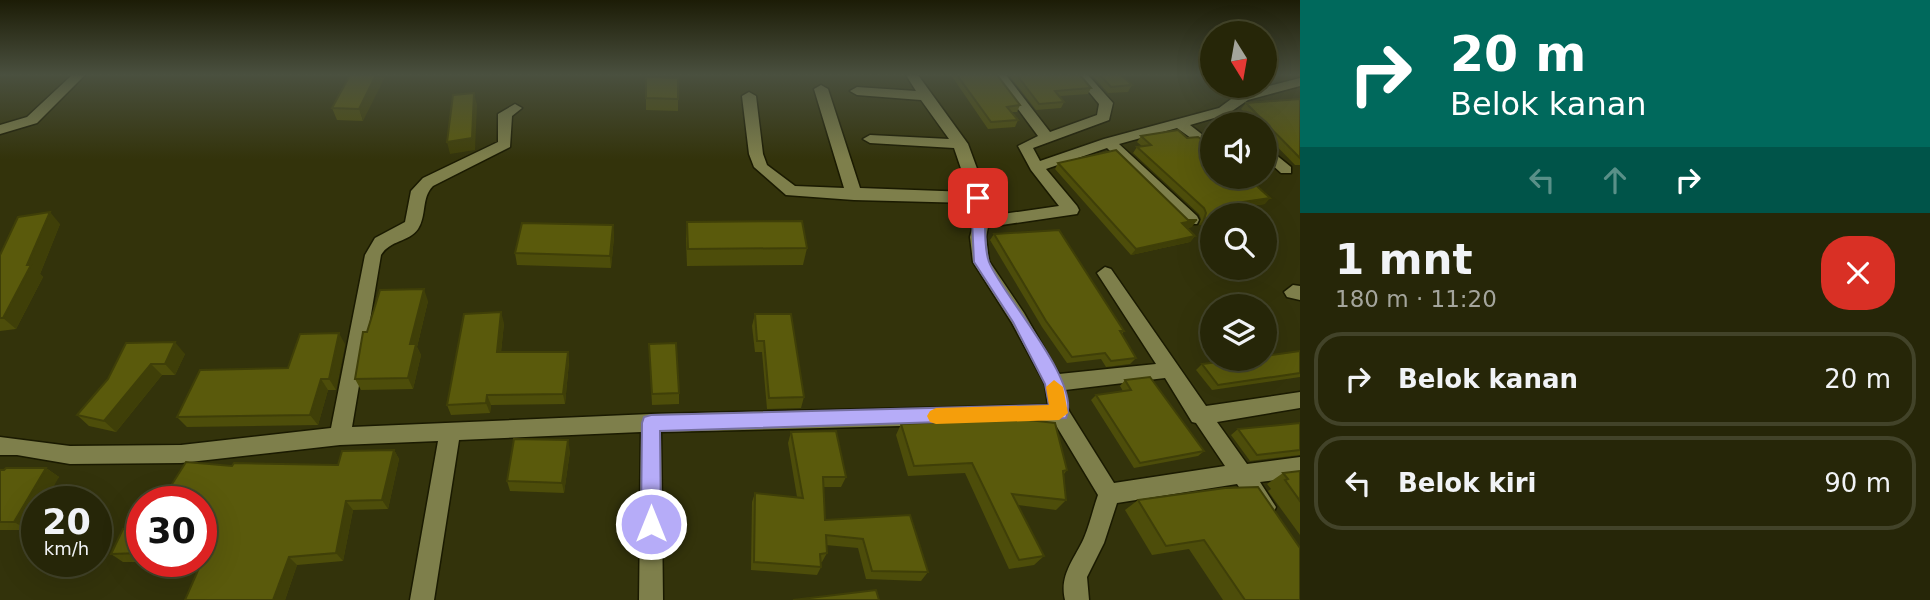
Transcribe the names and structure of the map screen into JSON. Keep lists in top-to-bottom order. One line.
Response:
{"north":"bottom","page":{"turn":["20 m","Belok kanan"],"heading":["1 mnt","180 m · 11:20"],"list":[{"name":"Belok kanan","value":"20 m"},{"name":"Belok kiri","value":"90 m"}],"speed":"20 km/h","limit":"30"}}
